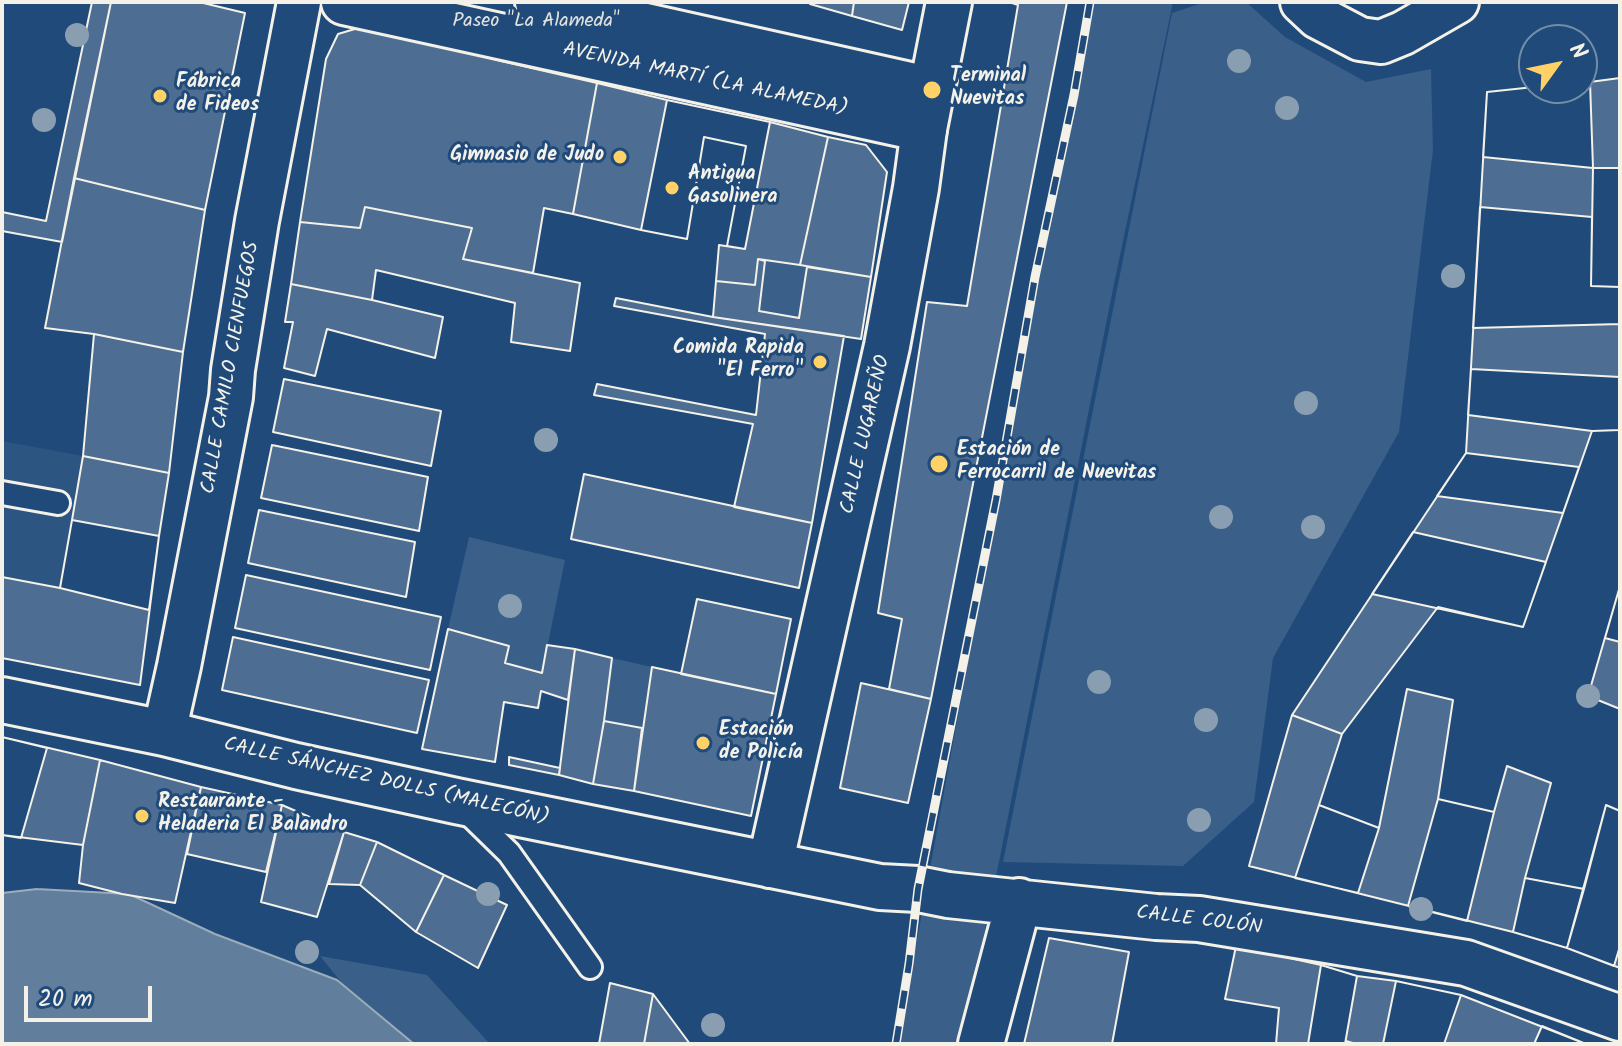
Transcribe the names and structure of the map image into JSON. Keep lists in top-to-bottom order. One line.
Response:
{"streets":{"street":["AVENIDA MARTÍ (LA ALAMEDA)","CALLE CAMILO CIENFUEGOS","CALLE LUGAREÑO","CALLE SÁNCHEZ DOLLS (MALECÓN)","CALLE COLÓN"]},"crossings":[["AVENIDA MARTÍ (LA ALAMEDA)","CALLE LUGAREÑO"],["CALLE CAMILO CIENFUEGOS","CALLE SÁNCHEZ DOLLS (MALECÓN)"],["CALLE LUGAREÑO","CALLE SÁNCHEZ DOLLS (MALECÓN)"],["CALLE LUGAREÑO","CALLE COLÓN"],["CALLE SÁNCHEZ DOLLS (MALECÓN)","CALLE COLÓN"]],"parks":["Paseo \"La Alameda\""],"places":["Terminal Nuevitas","Fábrica de Fideos","Gimnasio de Judo","Antigua Gasolinera","Comida Rapida \"El Ferro\"","Estación de Ferrocarril de Nuevitas","Estación de Policía","Restaurante - Heladeria El Balandro"],"scale_bar":"20 m","north":"top right"}
